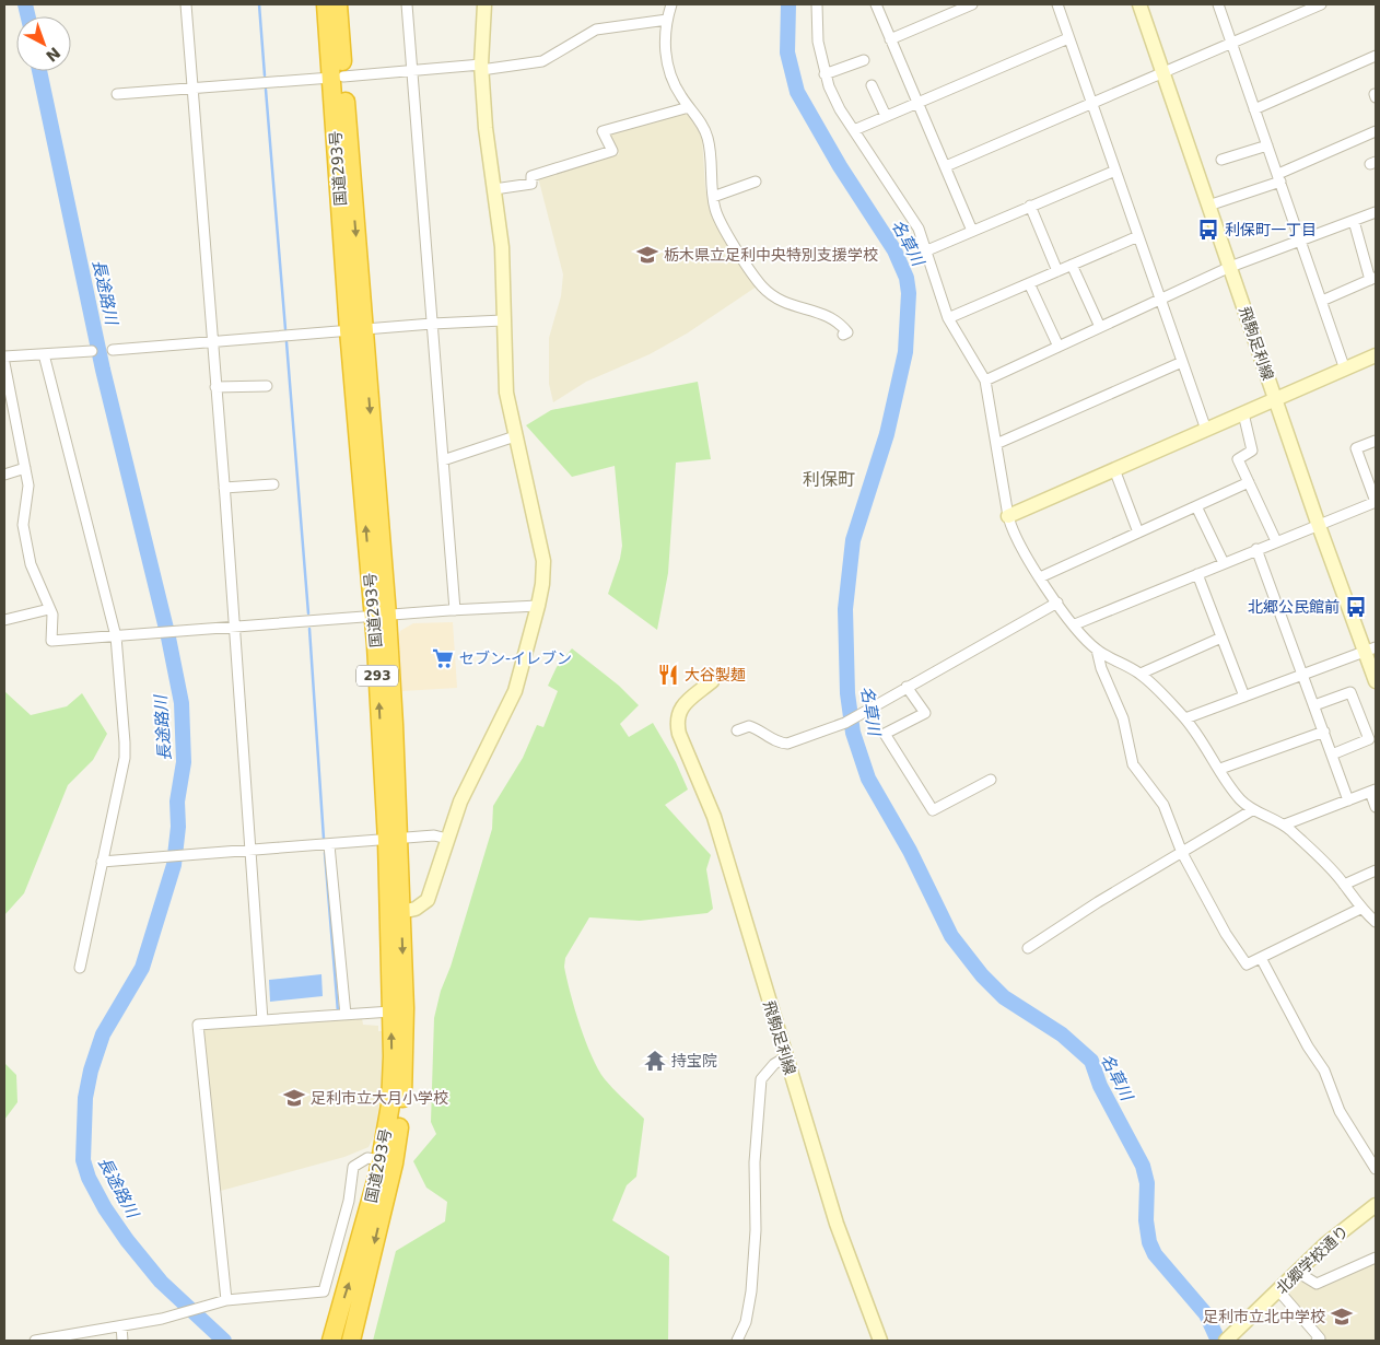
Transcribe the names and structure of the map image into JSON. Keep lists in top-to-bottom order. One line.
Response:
{"streets":{"highway":["国道293号","293"],"main road":["飛駒足利線","北郷学校通り"]},"districts":["利保町"],"water":["名草川","長途路川"],"places":{"bus stop":["利保町一丁目","北郷公民館前"],"school or university":["栃木県立足利中央特別支援学校","足利市立大月小学校","足利市立北中学校"],"supermarket":["セブン-イレブン"],"restaurant":["大谷製麺"],"temple":["持宝院"]},"north":"bottom right"}
